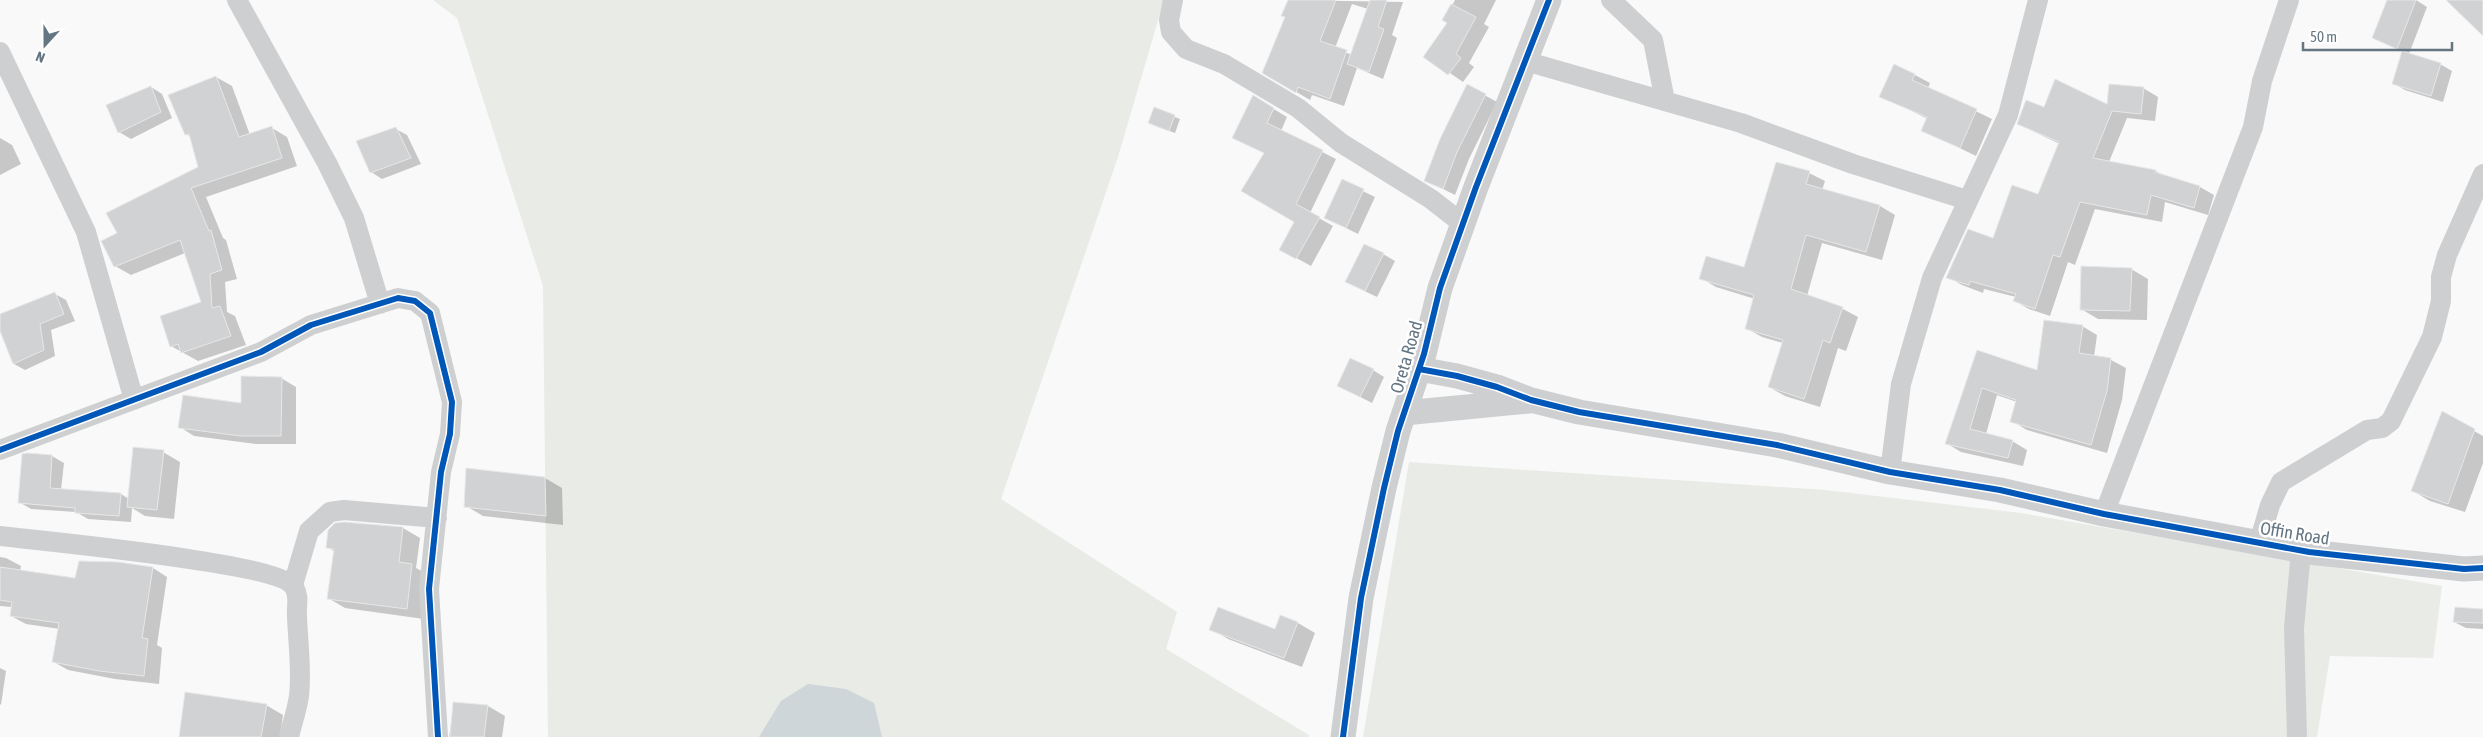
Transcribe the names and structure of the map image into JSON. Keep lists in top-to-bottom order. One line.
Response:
{"streets":{"street":["Oreta Road","Offin Road"]},"scale_bar":"50 m","north":"bottom"}
